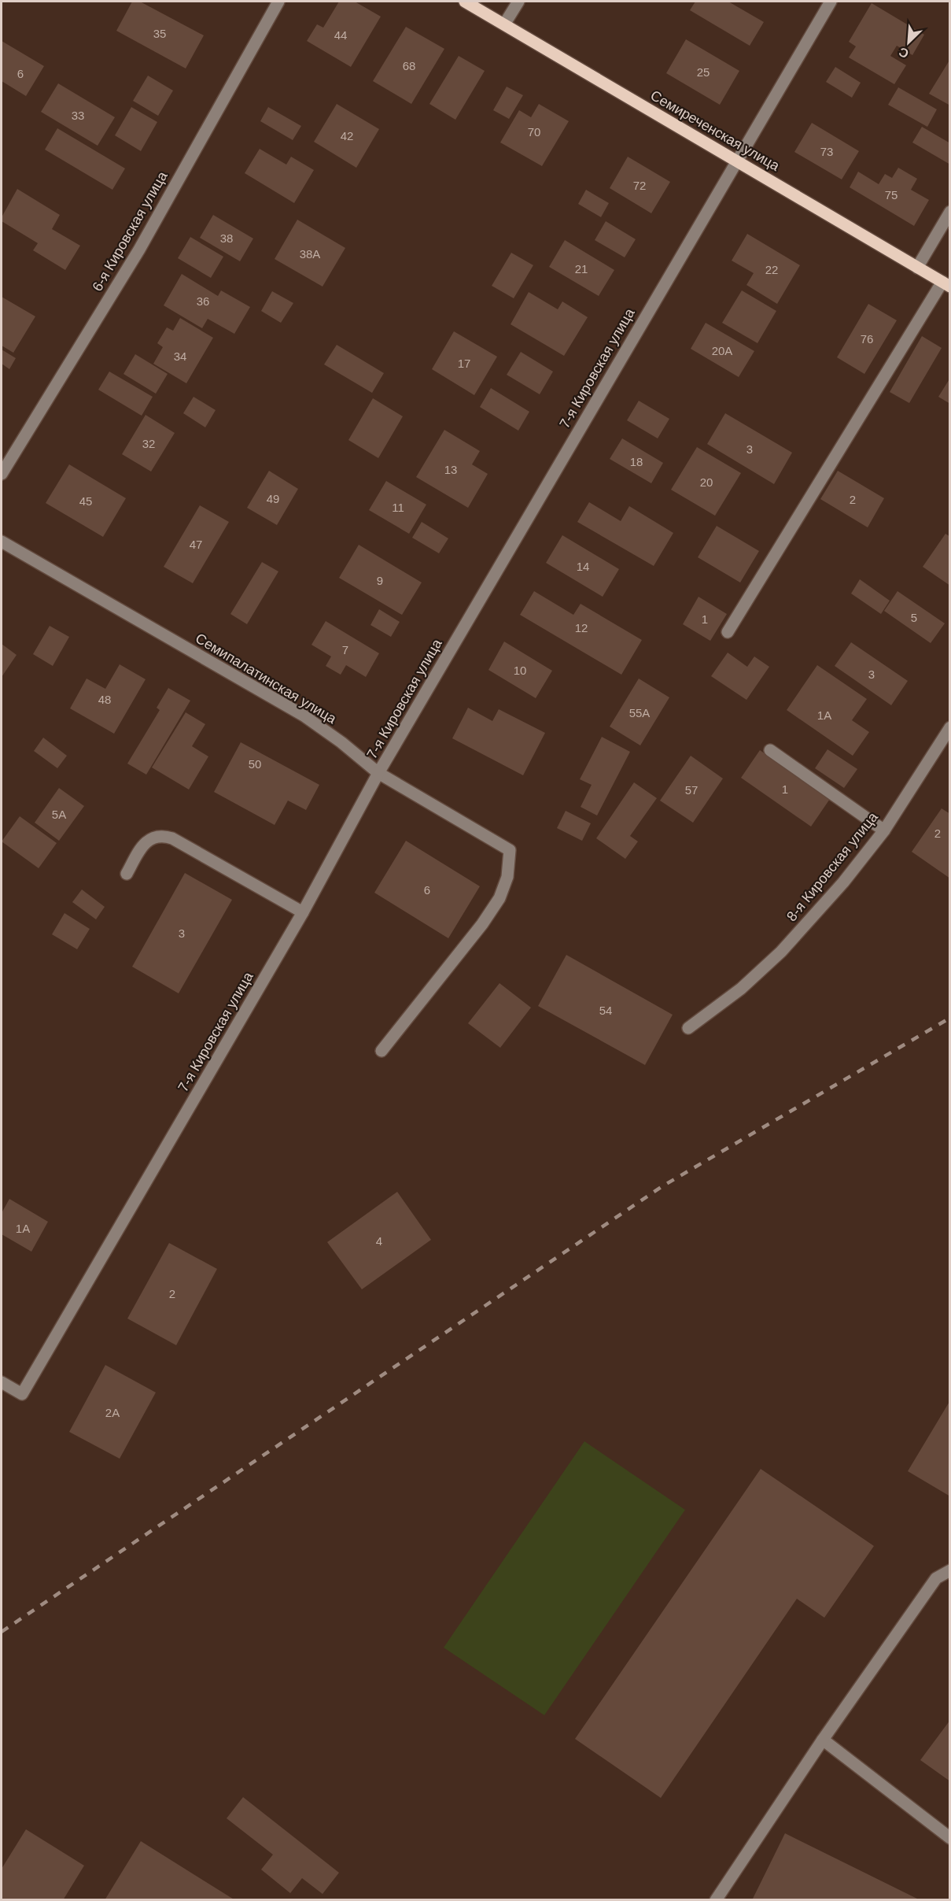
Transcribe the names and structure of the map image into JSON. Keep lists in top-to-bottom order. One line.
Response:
{"streets":{"main road":["Семиреченская улица"],"street":["6-я Кировская улица","7-я Кировская улица","Семипалатинская улица","8-я Кировская улица"]},"crossings":[["Семиреченская улица","7-я Кировская улица"],["7-я Кировская улица","Семипалатинская улица"]],"house_numbers":["35","44","68","25","6","33","70","42","73","72","75","38","38А","21","22","36","76","20А","34","17","32","3","18","13","20","49","2","45","11","47","14","9","5","1","12","7","10","3","48","55А","1А","50","1","57","5А","2","6","3","54","1А","4","2","2А"],"north":"bottom left"}
